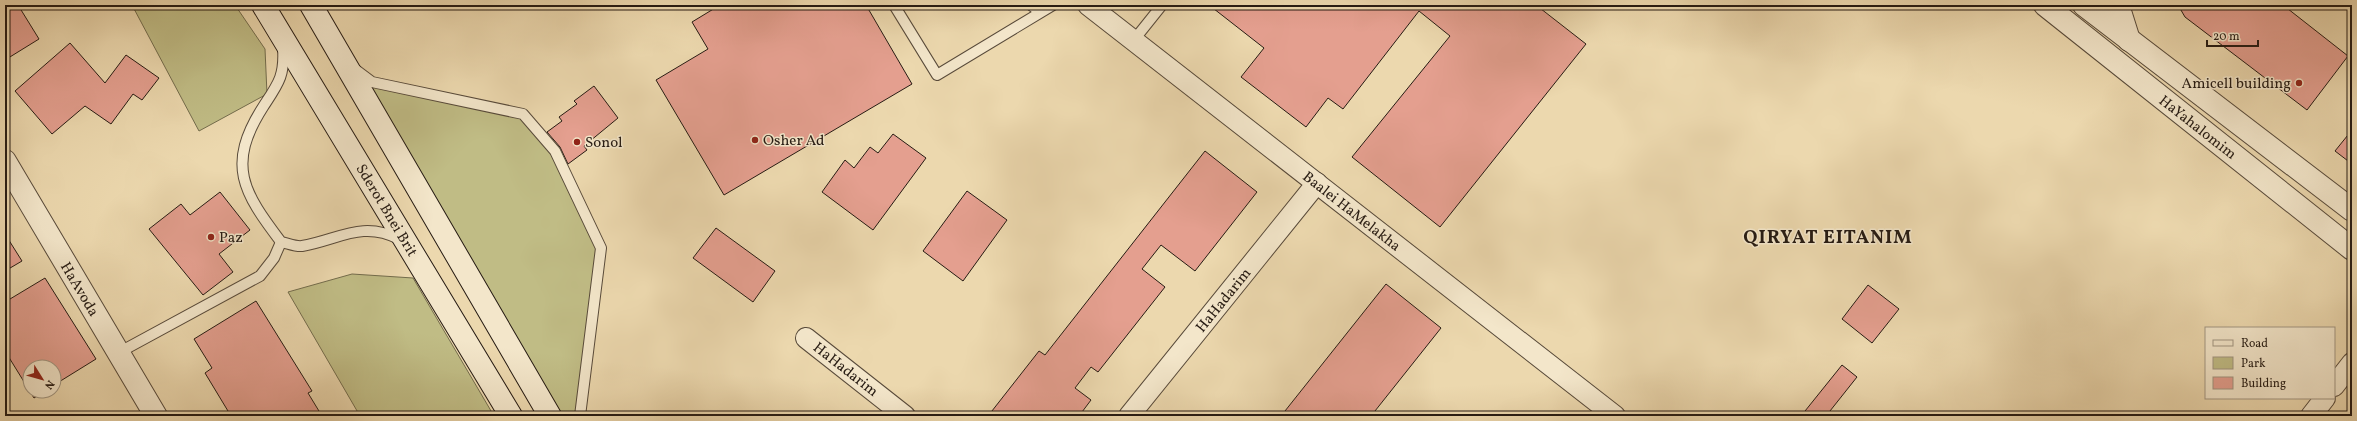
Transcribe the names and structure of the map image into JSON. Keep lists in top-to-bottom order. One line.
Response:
{"streets":{"street":["HaYahalomim","Sderot Bnei Brit","Baalei HaMelakha","HaAvoda","HaHadarim"]},"crossings":[["Baalei HaMelakha","HaHadarim"]],"districts":["QIRYAT EITANIM"],"places":["Amicell building","Osher Ad","Sonol","Paz"],"legend":["Road","Park","Building"],"scale_bar":"20 m","north":"bottom right"}
